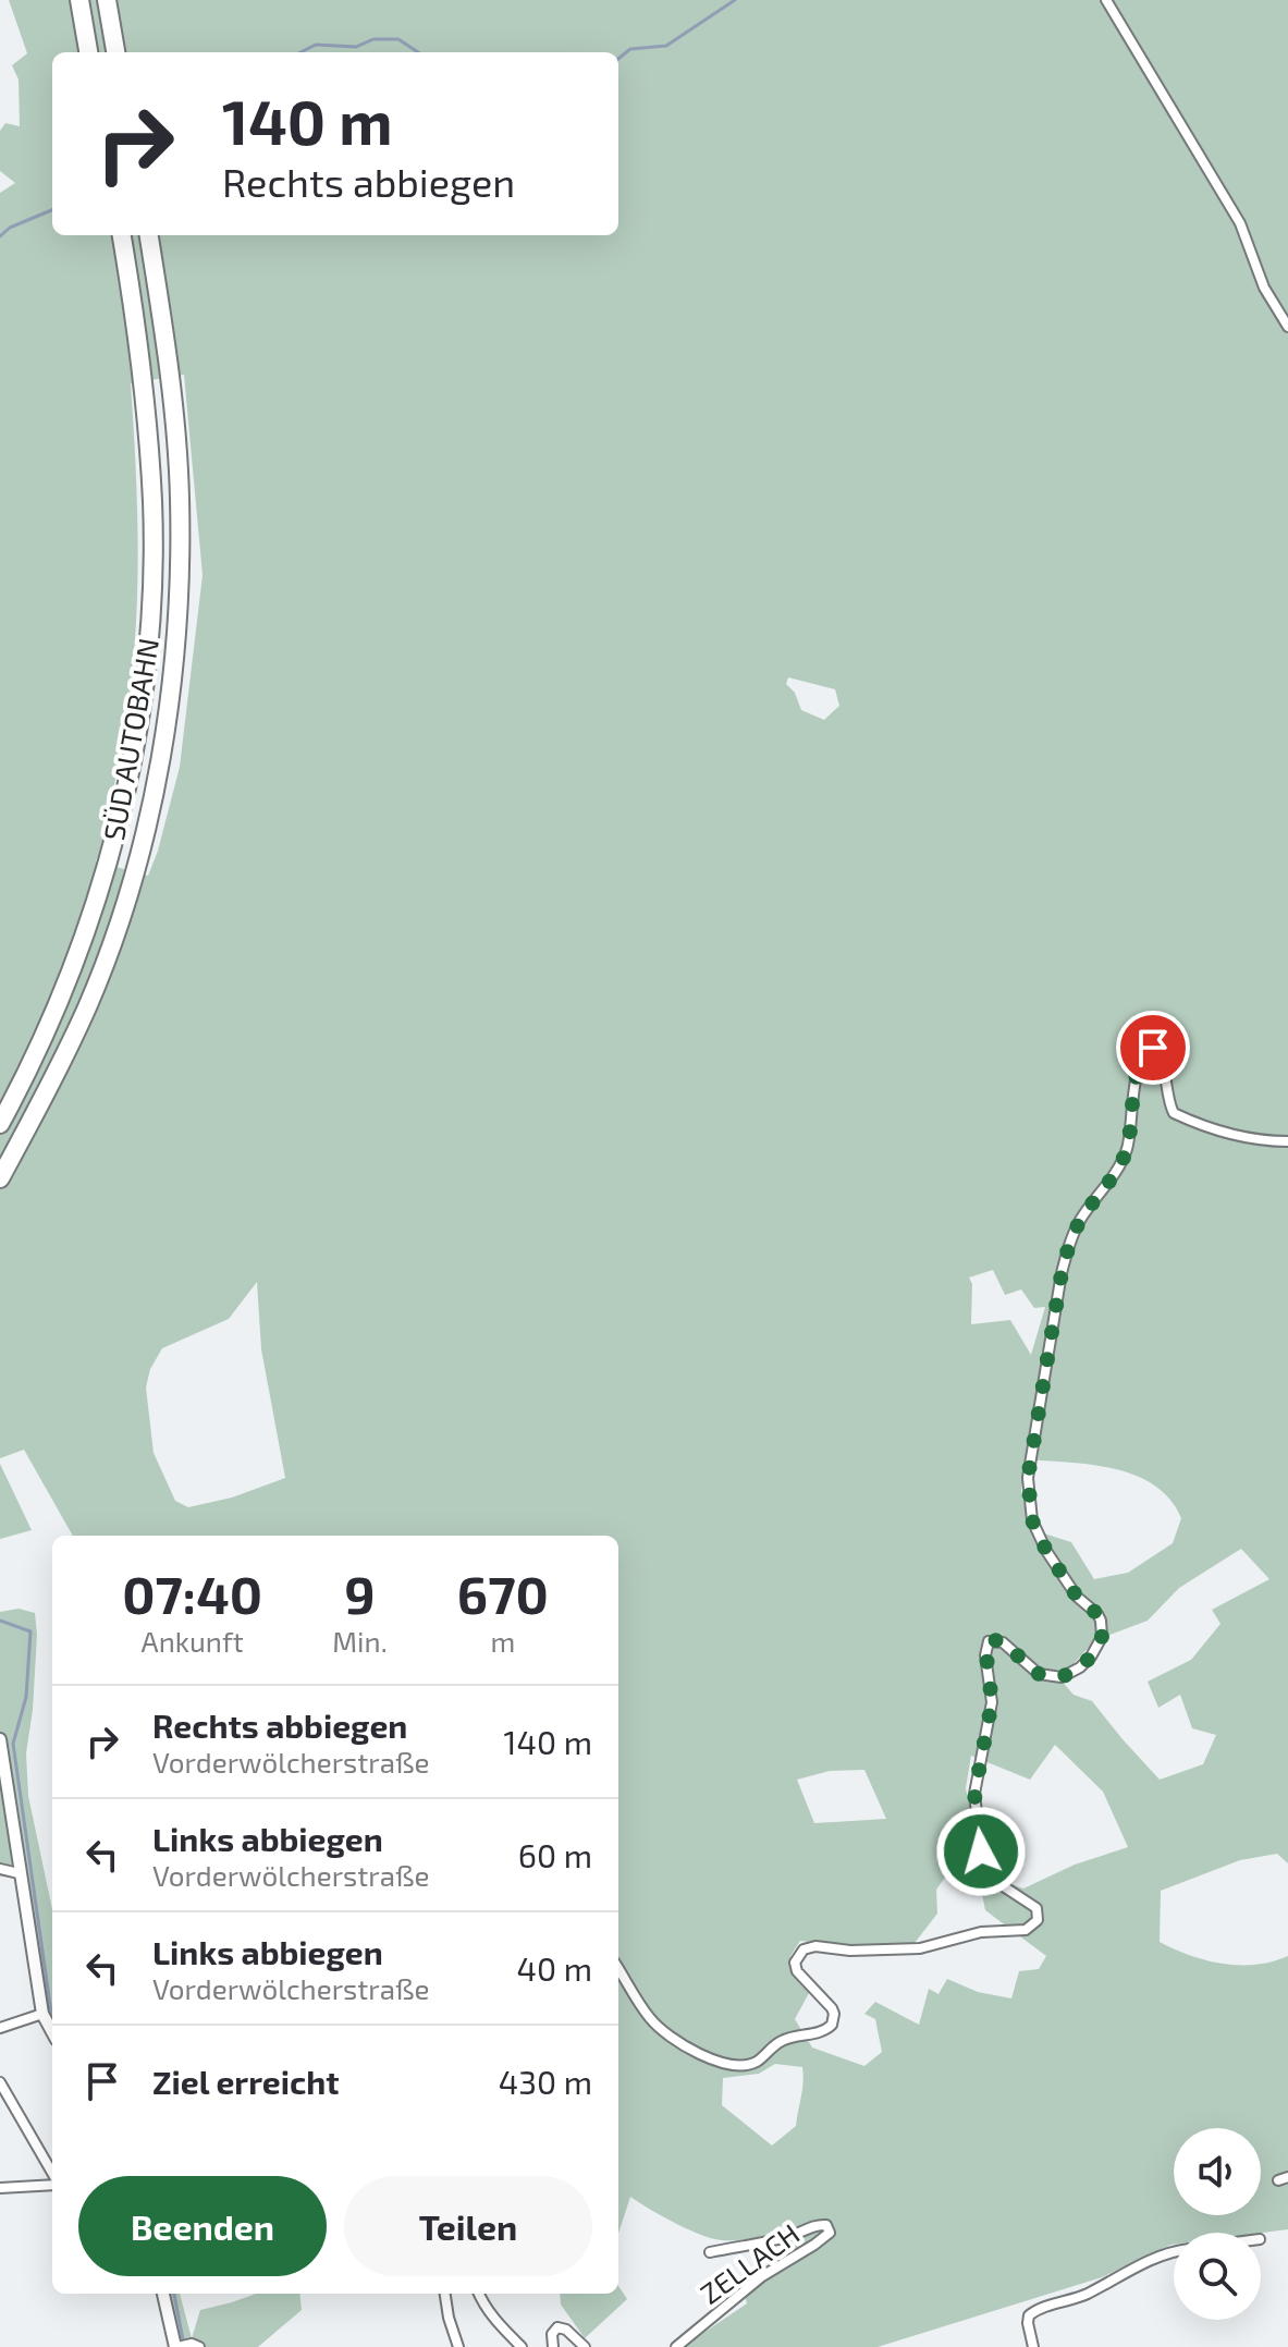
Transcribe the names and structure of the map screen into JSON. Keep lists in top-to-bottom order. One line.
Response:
{"streets":{"highway":["SÜD AUTOBAHN"],"street":["ZELLACH"]},"page":{"turn":["140 m","Rechts abbiegen"],"eta":["07:40","Ankunft","9","Min.","670","m"],"list":[{"name":"Rechts abbiegen","note":"Vorderwölcherstraße","value":"140 m"},{"name":"Links abbiegen","note":"Vorderwölcherstraße","value":"60 m"},{"name":"Links abbiegen","note":"Vorderwölcherstraße","value":"40 m"},{"name":"Ziel erreicht","value":"430 m"}],"buttons":["Beenden","Teilen"]}}
